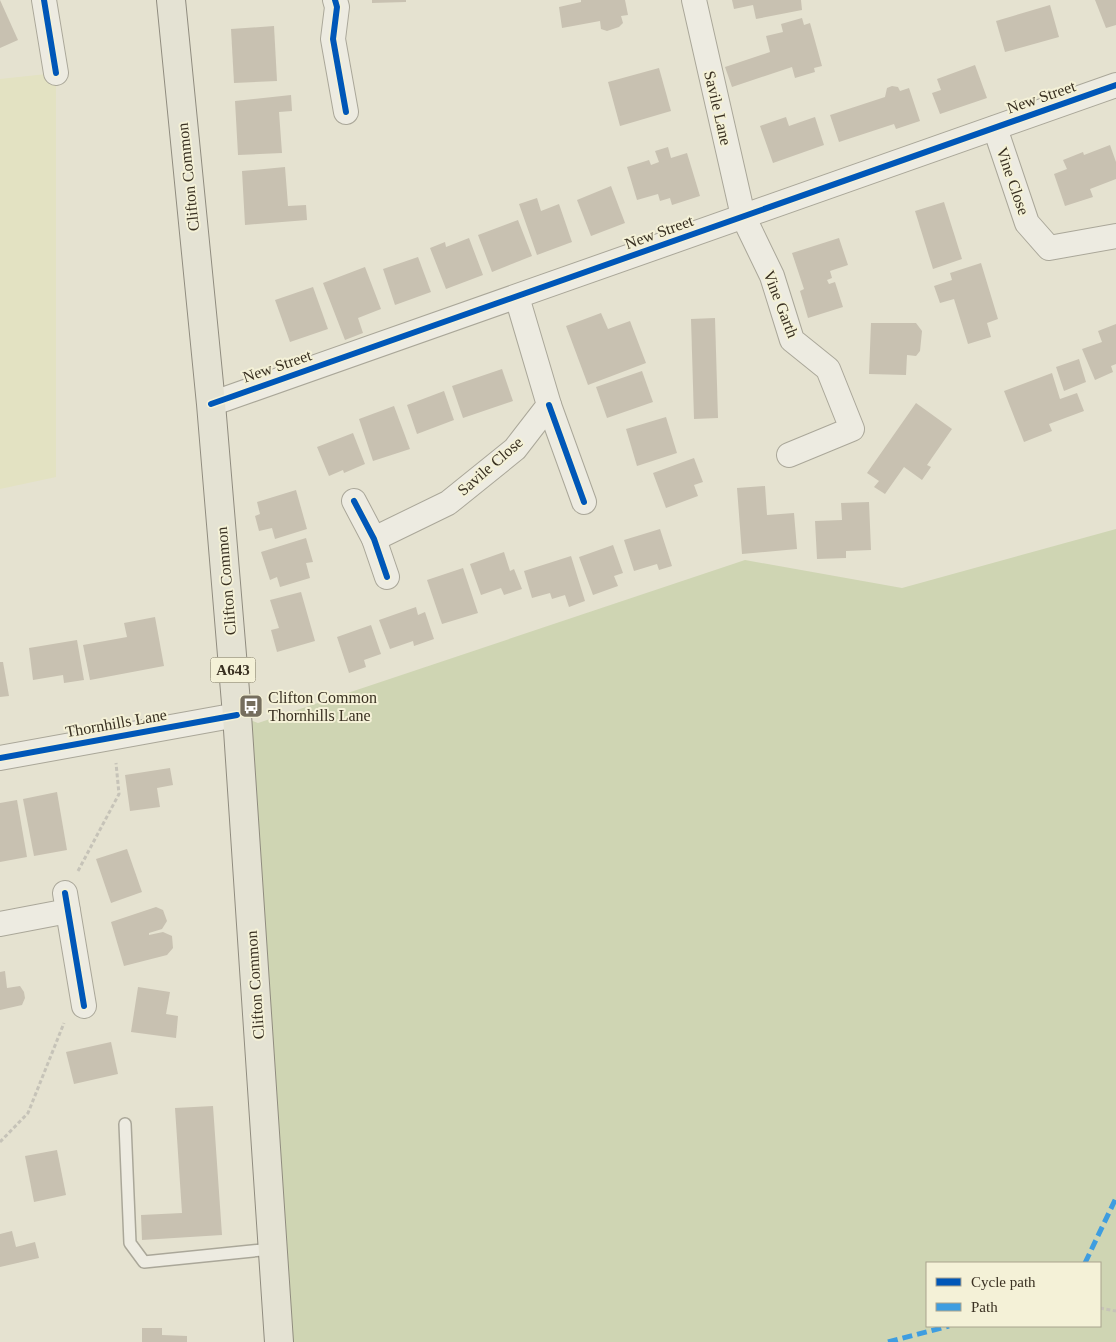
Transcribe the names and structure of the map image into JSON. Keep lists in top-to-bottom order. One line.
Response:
{"streets":{"main road":["Clifton Common","A643"],"street":["New Street","Savile Lane","Vine Close","Vine Garth","Savile Close","Thornhills Lane"]},"crossings":[["New Street","Savile Lane"],["New Street","Clifton Common"],["New Street","Vine Close"],["New Street","Vine Garth"],["Savile Lane","Vine Garth"],["Clifton Common","Thornhills Lane"]],"places":{"bus stop":["Clifton Common Thornhills Lane"]},"legend":["Cycle path","Path"]}
